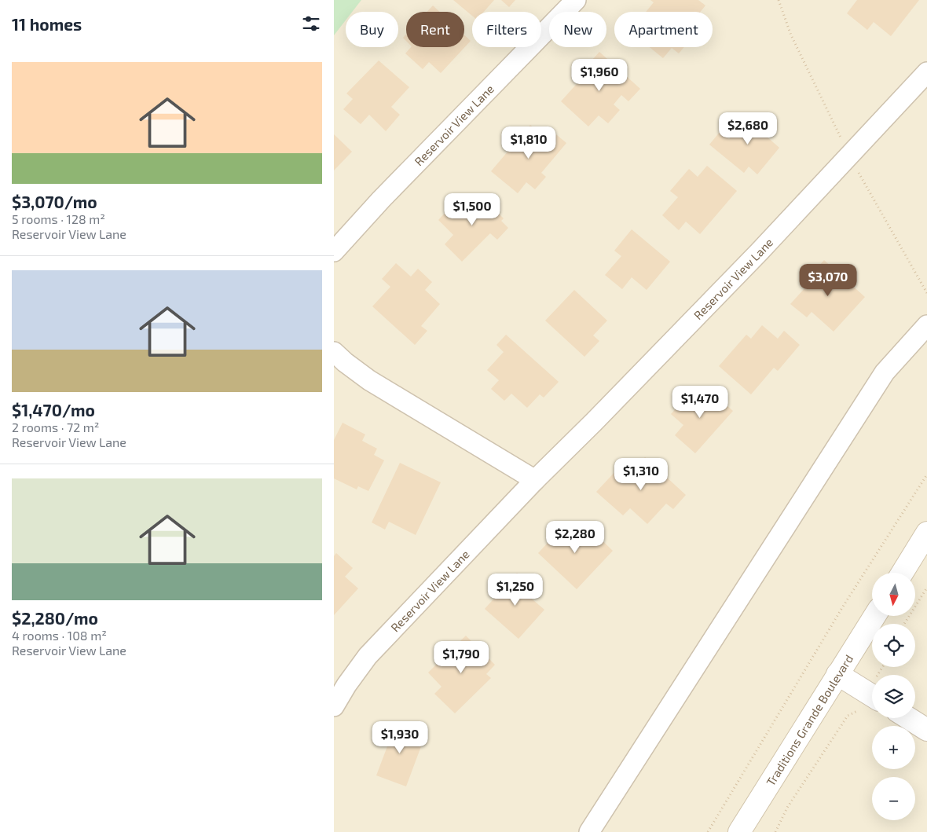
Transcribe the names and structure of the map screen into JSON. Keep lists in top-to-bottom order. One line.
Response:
{"streets":{"main road":["Traditions Grande Boulevard"],"street":["Reservoir View Lane"]},"north":"bottom","page":{"heading":"11 homes","chip":["Buy","Rent","Filters","New","Apartment"],"list":[{"name":"$3,070/mo","note":"5 rooms · 128 m² · Reservoir View Lane"},{"name":"$1,470/mo","note":"2 rooms · 72 m² · Reservoir View Lane"},{"name":"$2,280/mo","note":"4 rooms · 108 m² · Reservoir View Lane"}],"price":["$1,960","$2,680","$1,810","$1,500","$3,070","$1,470","$1,310","$2,280","$1,250","$1,790","$1,930"],"map_buttons":["+","−"]}}
